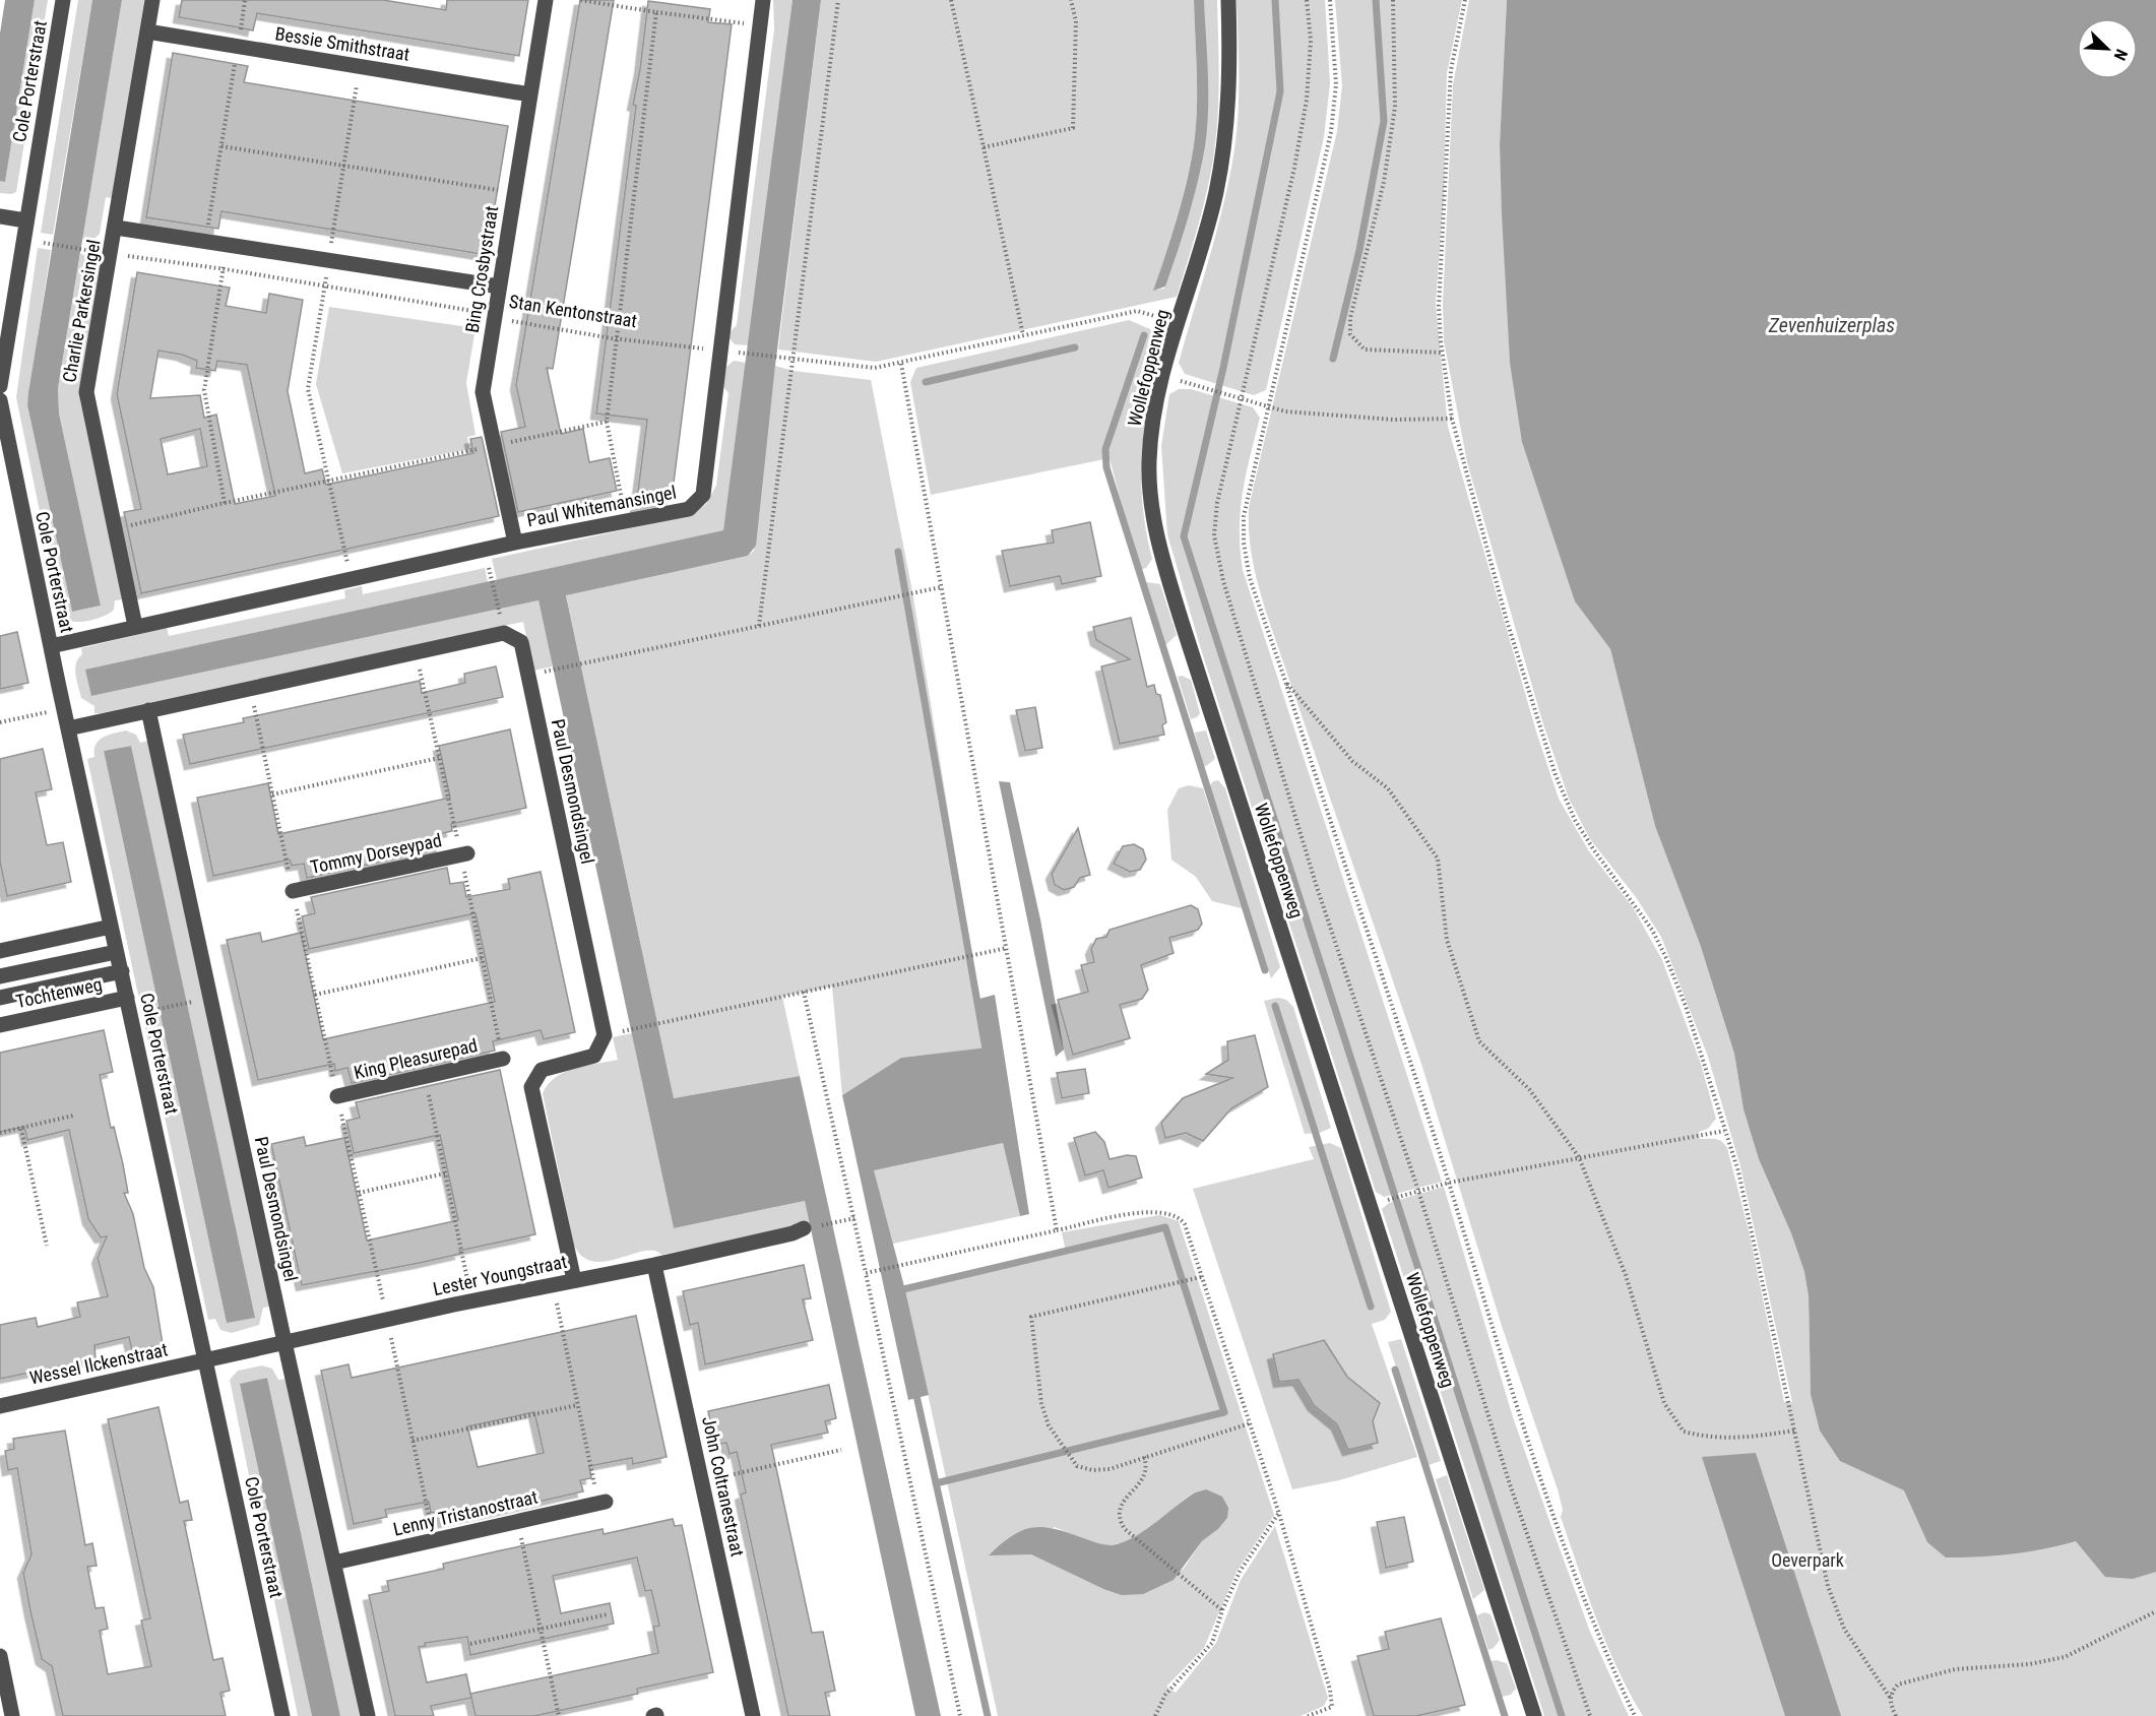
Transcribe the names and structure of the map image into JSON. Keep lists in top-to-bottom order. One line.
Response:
{"streets":{"street":["Bessie Smithstraat","Cole Porterstraat","Bing Crosbystraat","Charlie Parkersingel","Stan Kentonstraat","Wollefoppenweg","Paul Whitemansingel","Paul Desmondsingel","Tommy Dorseypad","Tochtenweg","King Pleasurepad","Lester Youngstraat","Wessel Ilckenstraat","John Coltranestraat","Lenny Tristanostraat"]},"crossings":[["Bessie Smithstraat","Bing Crosbystraat"],["Bessie Smithstraat","Charlie Parkersingel"],["Cole Porterstraat","Paul Whitemansingel"],["Cole Porterstraat","Paul Desmondsingel"],["Cole Porterstraat","Tochtenweg"],["Cole Porterstraat","Lester Youngstraat"],["Cole Porterstraat","Wessel Ilckenstraat"],["Bing Crosbystraat","Stan Kentonstraat"],["Bing Crosbystraat","Paul Whitemansingel"],["Charlie Parkersingel","Stan Kentonstraat"],["Charlie Parkersingel","Paul Whitemansingel"],["Stan Kentonstraat","Wollefoppenweg"],["Stan Kentonstraat","Paul Whitemansingel"],["Paul Desmondsingel","Lester Youngstraat"],["Paul Desmondsingel","Lenny Tristanostraat"],["Lester Youngstraat","Wessel Ilckenstraat"],["Lester Youngstraat","John Coltranestraat"]],"water":["Zevenhuizerplas"],"parks":["Oeverpark"],"north":"bottom right"}
